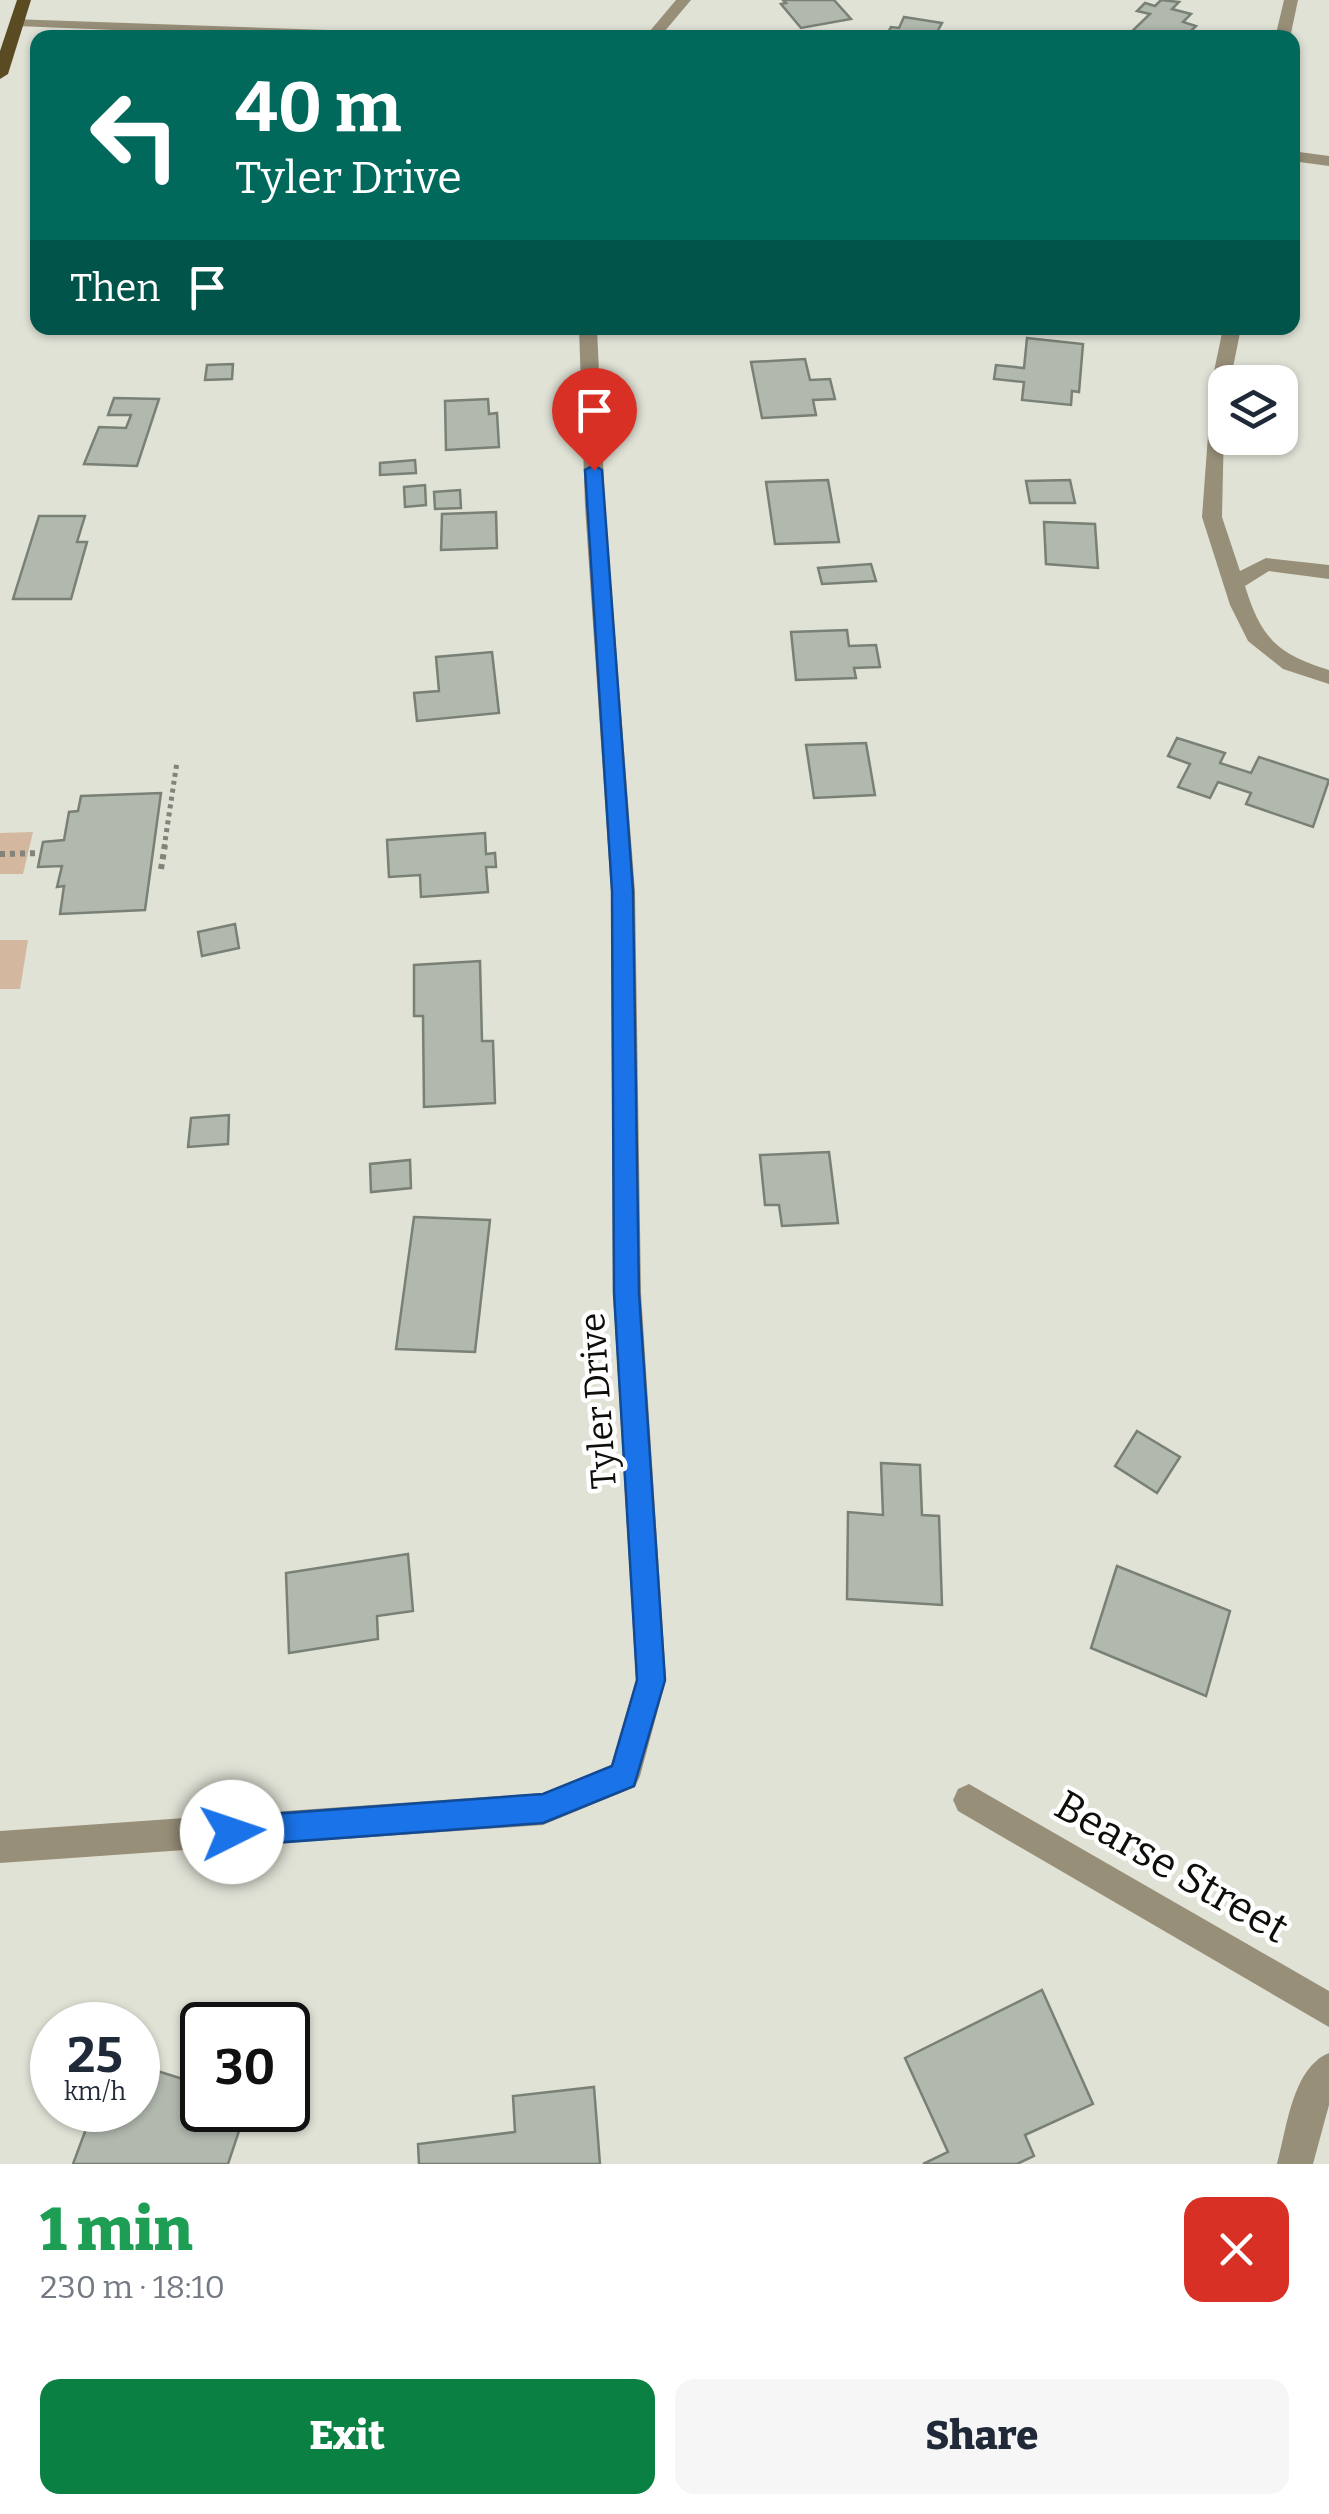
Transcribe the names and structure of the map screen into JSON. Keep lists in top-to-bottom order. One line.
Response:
{"streets":{"street":["Tyler Drive","Bearse Street"]},"page":{"turn":["40 m","Tyler Drive"],"then":"Then","speed":"25 km/h","limit":"30","heading":["1 min","230 m · 18:10"],"buttons":["Exit","Share"]}}
